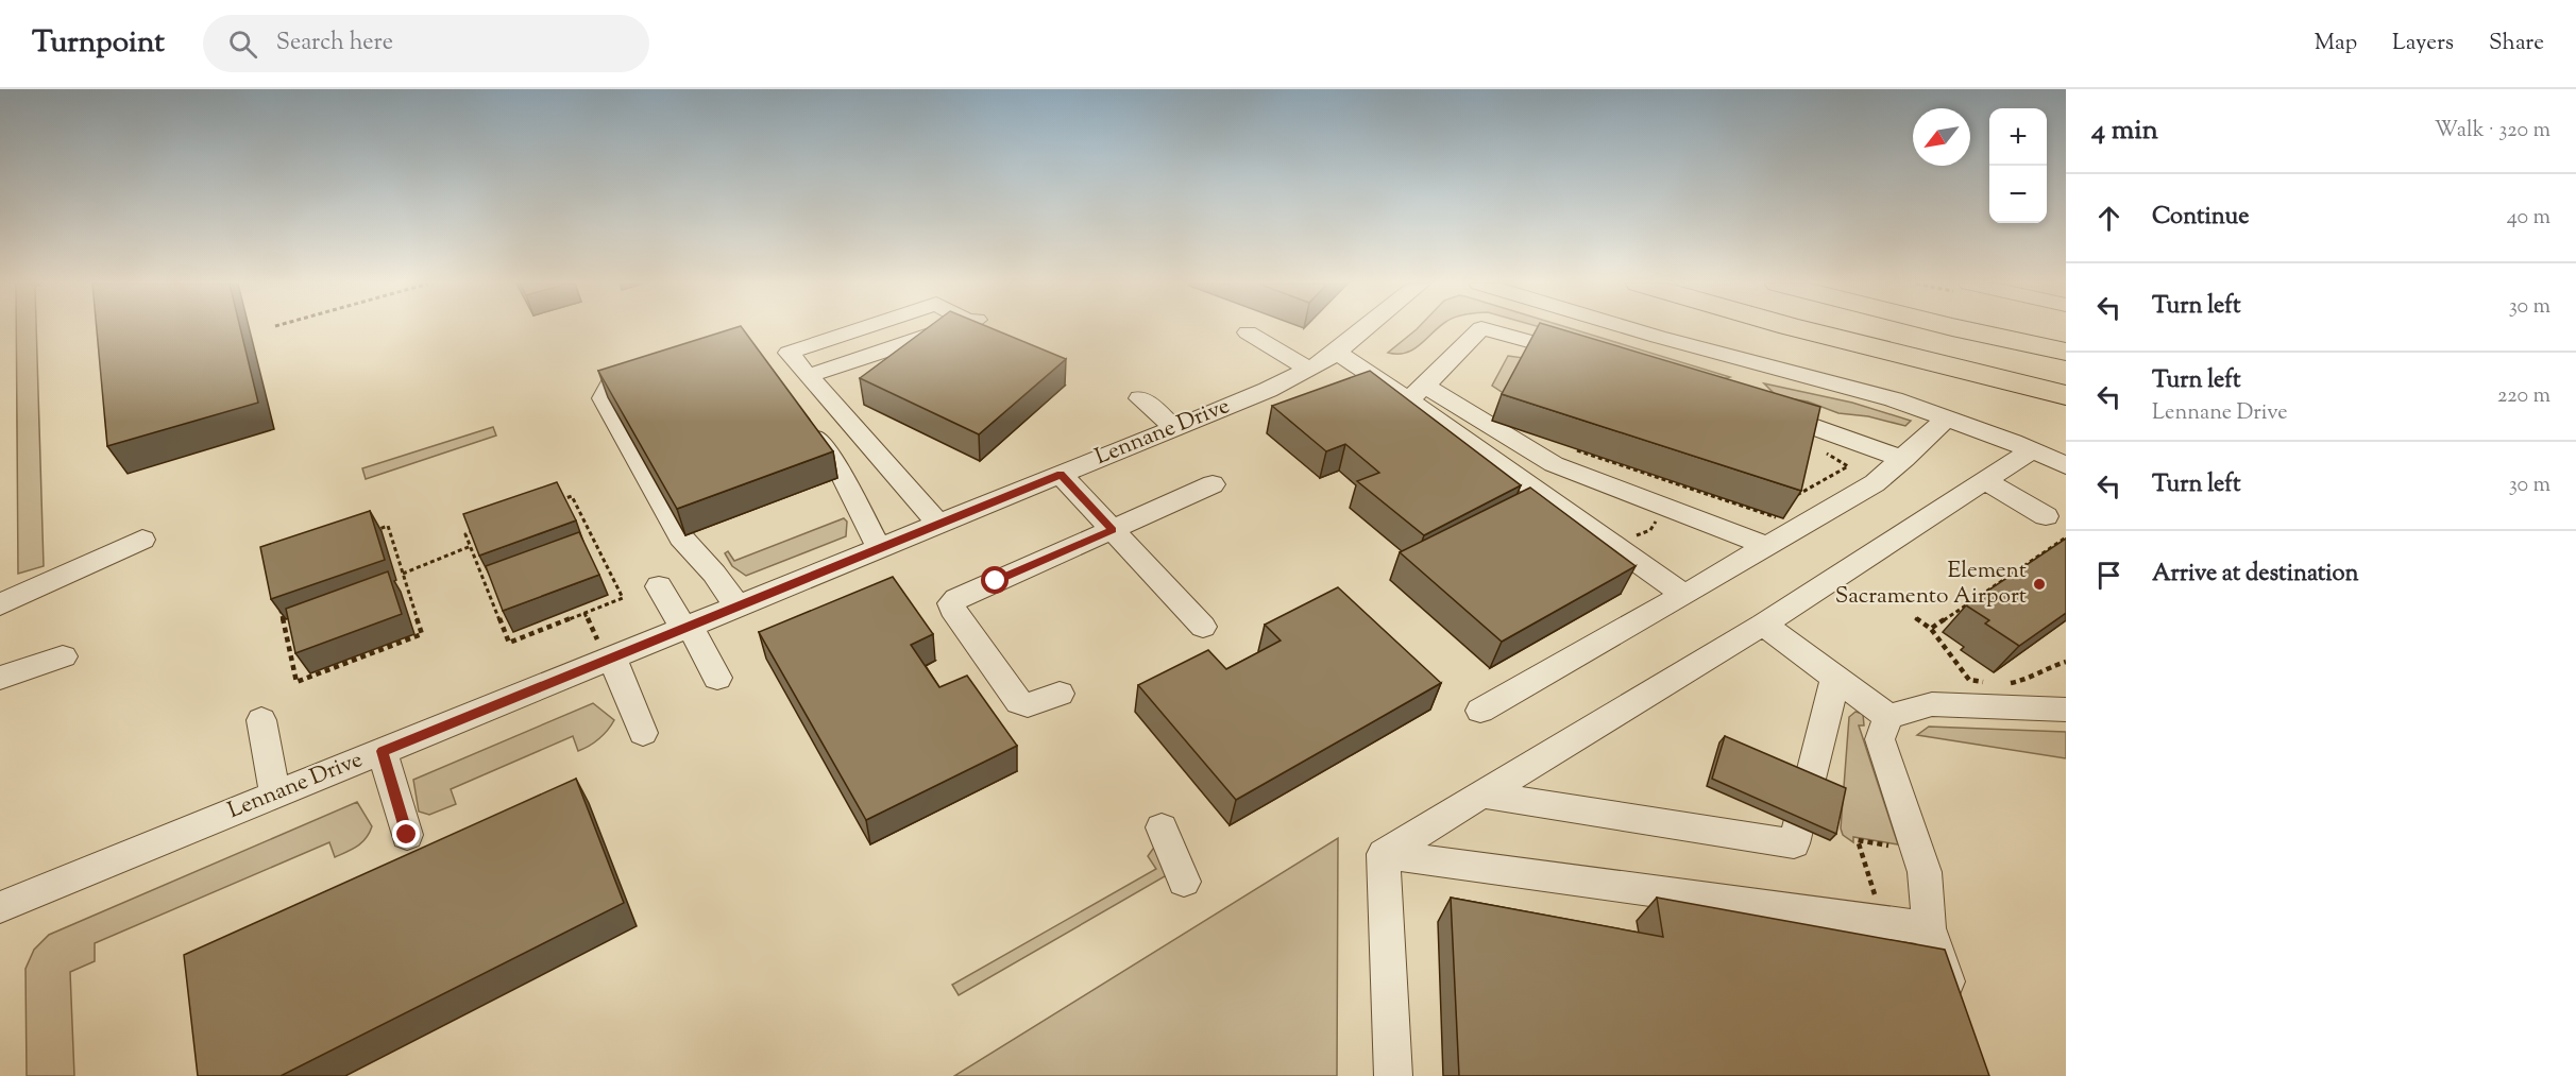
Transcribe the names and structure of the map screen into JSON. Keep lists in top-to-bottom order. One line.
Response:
{"streets":{"street":["Lennane Drive"]},"places":["Element Sacramento Airport"],"north":"bottom left","page":{"header":"Turnpoint","search":"Search here","nav":["Map","Layers","Share"],"heading":["4 min","Walk · 320 m"],"map_buttons":["+","−"],"list":[["Continue","40 m"],["Turn left","30 m"],["Turn left","Lennane Drive","220 m"],["Turn left","30 m"],"Arrive at destination"]}}
